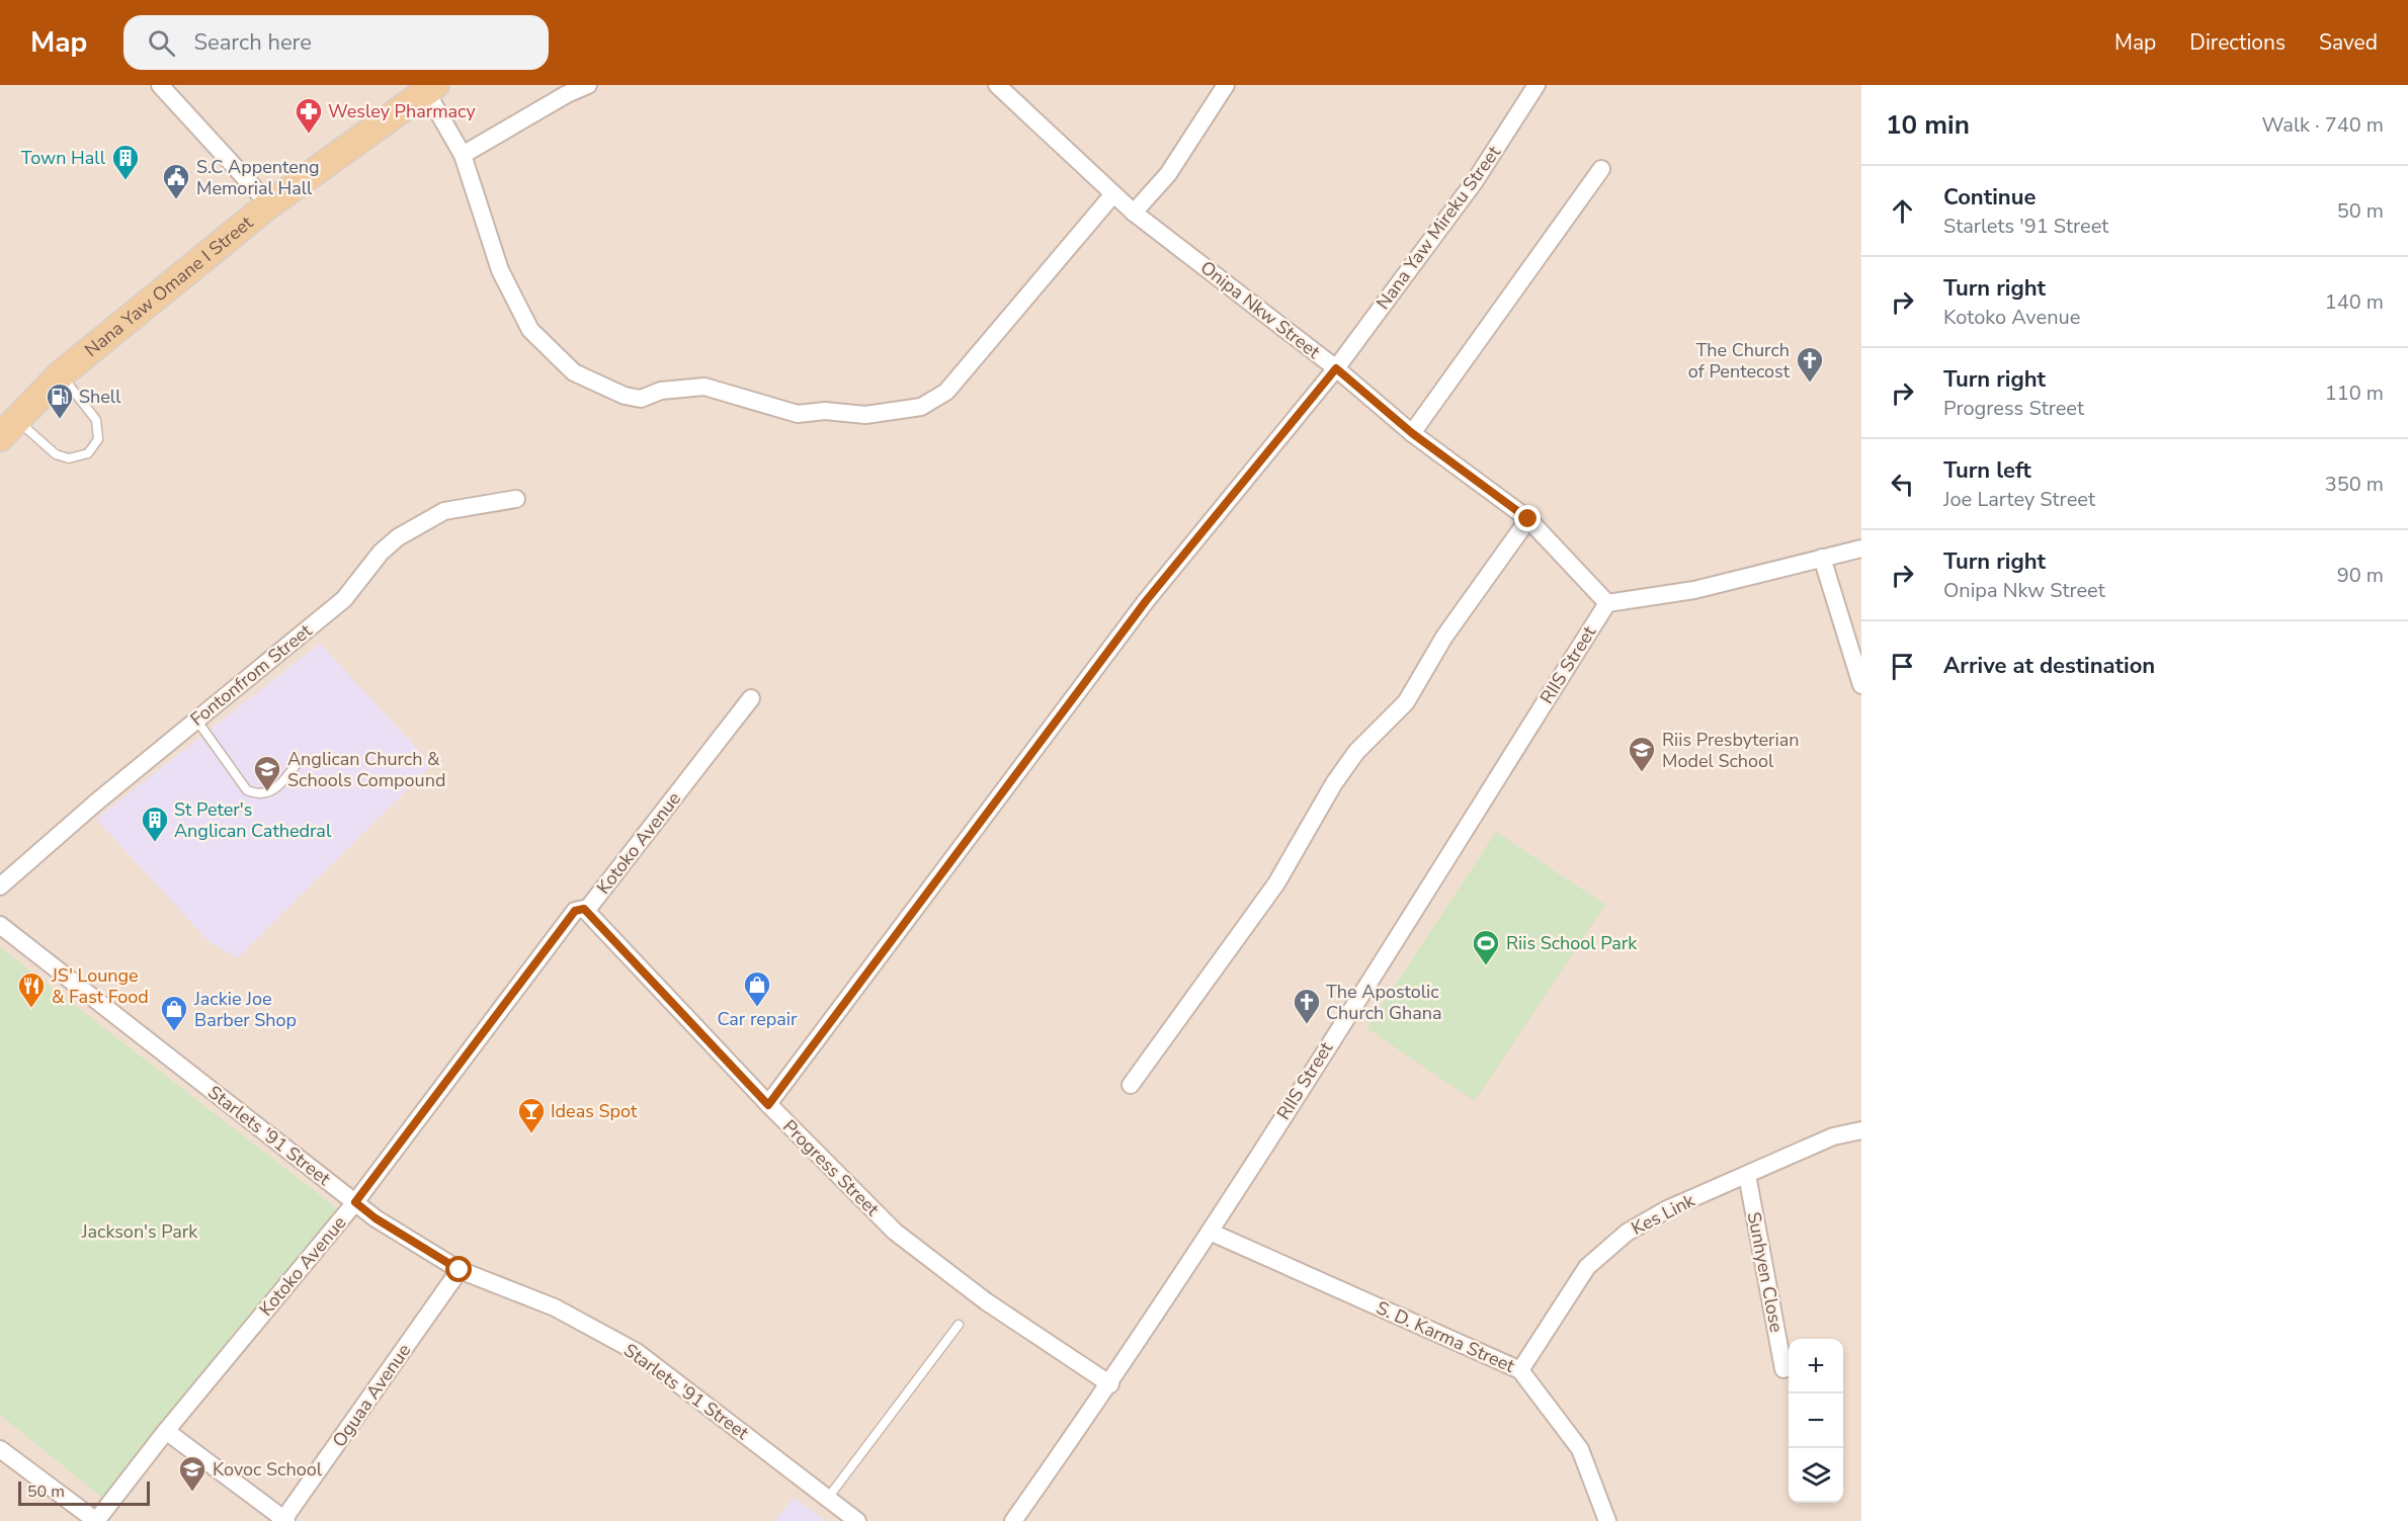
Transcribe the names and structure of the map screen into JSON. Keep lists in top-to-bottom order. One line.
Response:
{"streets":{"main road":["Nana Yaw Omane I Street"],"street":["Nana Yaw Mireku Street","Onipa Nkw Street","RIIS Street","Fontonfrom Street","Kotoko Avenue","Starlets '91 Street","Progress Street","Kes Link","Sunhyen Close","S. D. Karma Street","Oguaa Avenue"]},"crossings":[["Nana Yaw Mireku Street","Onipa Nkw Street"],["Nana Yaw Mireku Street","Progress Street"],["Onipa Nkw Street","RIIS Street"],["RIIS Street","Progress Street"],["RIIS Street","S. D. Karma Street"],["Kotoko Avenue","Starlets '91 Street"],["Kotoko Avenue","Progress Street"],["Starlets '91 Street","Oguaa Avenue"],["Kes Link","Sunhyen Close"],["Kes Link","S. D. Karma Street"]],"parks":["Jackson's Park"],"places":{"pharmacy":["Wesley Pharmacy"],"building":["Town Hall","St Peter's Anglican Cathedral"],"public building":["S.C Appenteng Memorial Hall"],"church":["The Church of Pentecost","The Apostolic Church Ghana"],"fuel station":["Shell"],"school or university":["Riis Presbyterian Model School","Anglican Church & Schools Compound","Kovoc School"],"sports":["Riis School Park"],"shop":["Car repair","Jackie Joe Barber Shop"],"restaurant":["JS' Lounge & Fast Food"],"bar":["Ideas Spot"]},"scale_bar":"50 m","page":{"header":"Map","search":"Search here","nav":["Map","Directions","Saved"],"heading":["10 min","Walk · 740 m"],"list":[["Continue","Starlets '91 Street","50 m"],["Turn right","Kotoko Avenue","140 m"],["Turn right","Progress Street","110 m"],["Turn left","Joe Lartey Street","350 m"],["Turn right","Onipa Nkw Street","90 m"],"Arrive at destination"],"map_buttons":["+","−"],"scale":"50 m"}}
